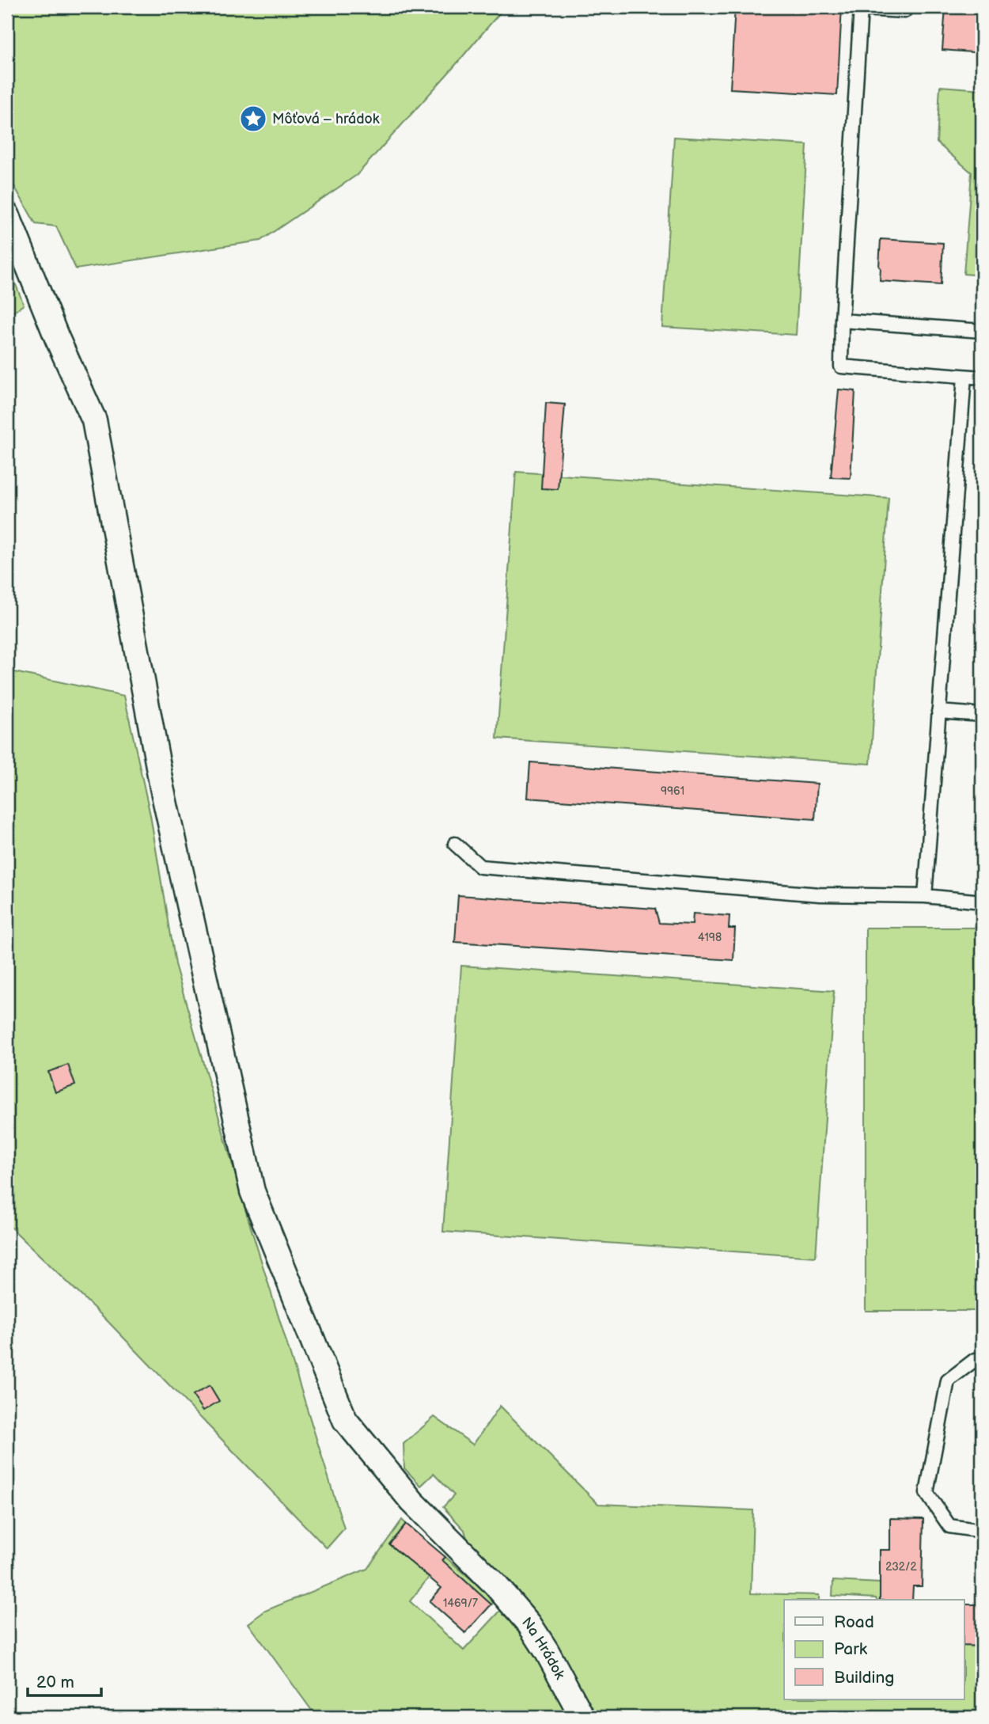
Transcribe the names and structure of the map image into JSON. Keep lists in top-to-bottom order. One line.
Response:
{"streets":{"street":["Na Hrádok"]},"places":{"place":["Môťová – hrádok"]},"house_numbers":["9961","4198","232/2","1469/7"],"legend":["Road","Park","Building"],"scale_bar":"20 m"}
